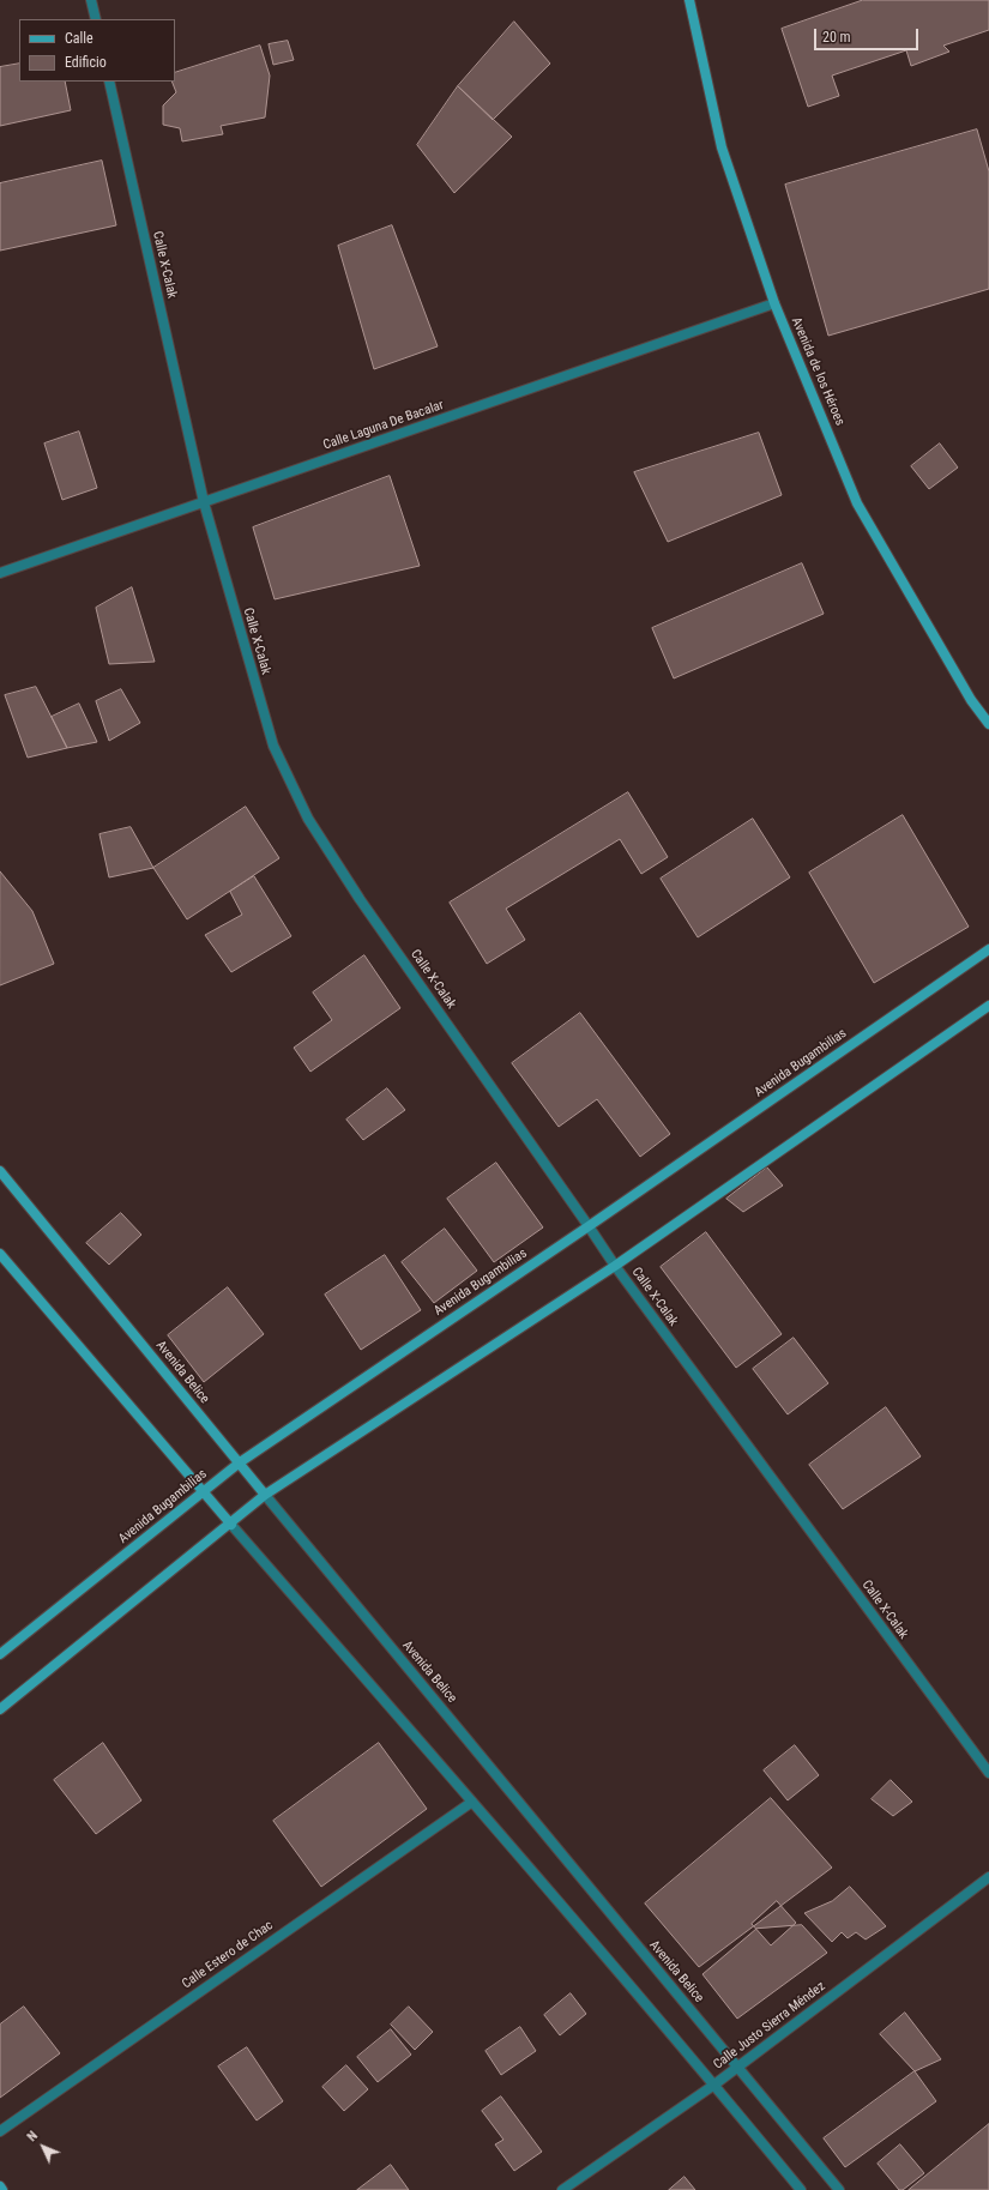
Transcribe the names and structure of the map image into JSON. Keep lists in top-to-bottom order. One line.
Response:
{"streets":{"main road":["Avenida de los Héroes","Avenida Bugambilias","Avenida Belice"],"street":["Calle X-Calak","Calle Laguna De Bacalar","Calle Estero de Chac","Calle Justo Sierra Méndez"]},"crossings":[["Calle X-Calak","Calle Laguna De Bacalar"],["Calle X-Calak","Avenida Bugambilias"],["Avenida de los Héroes","Calle Laguna De Bacalar"],["Avenida Bugambilias","Avenida Belice"],["Avenida Belice","Calle Justo Sierra Méndez"]],"legend":["Calle","Edificio"],"scale_bar":"20 m","north":"top left"}
